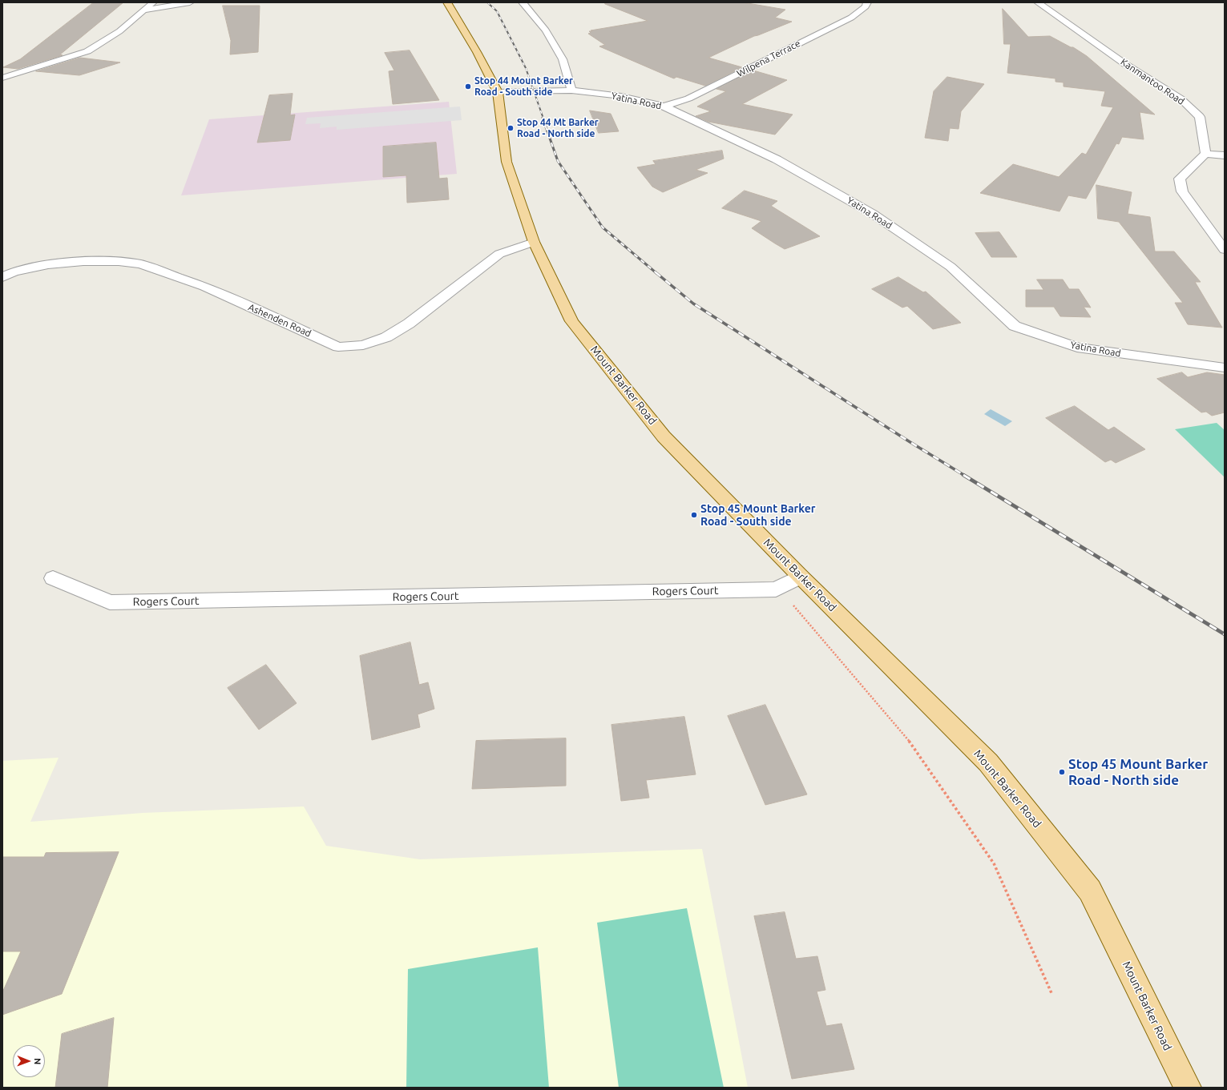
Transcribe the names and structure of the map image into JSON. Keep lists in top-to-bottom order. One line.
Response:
{"streets":{"main road":["Mount Barker Road"],"street":["Wilpena Terrace","Kanmantoo Road","Yatina Road","Ashenden Road","Rogers Court"]},"crossings":[["Wilpena Terrace","Yatina Road"],["Yatina Road","Mount Barker Road"],["Ashenden Road","Mount Barker Road"],["Mount Barker Road","Rogers Court"]],"places":["Stop 44 Mount Barker Road - South side","Stop 44 Mt Barker Road - North side","Stop 45 Mount Barker Road - South side","Stop 45 Mount Barker Road - North side"],"north":"right"}
